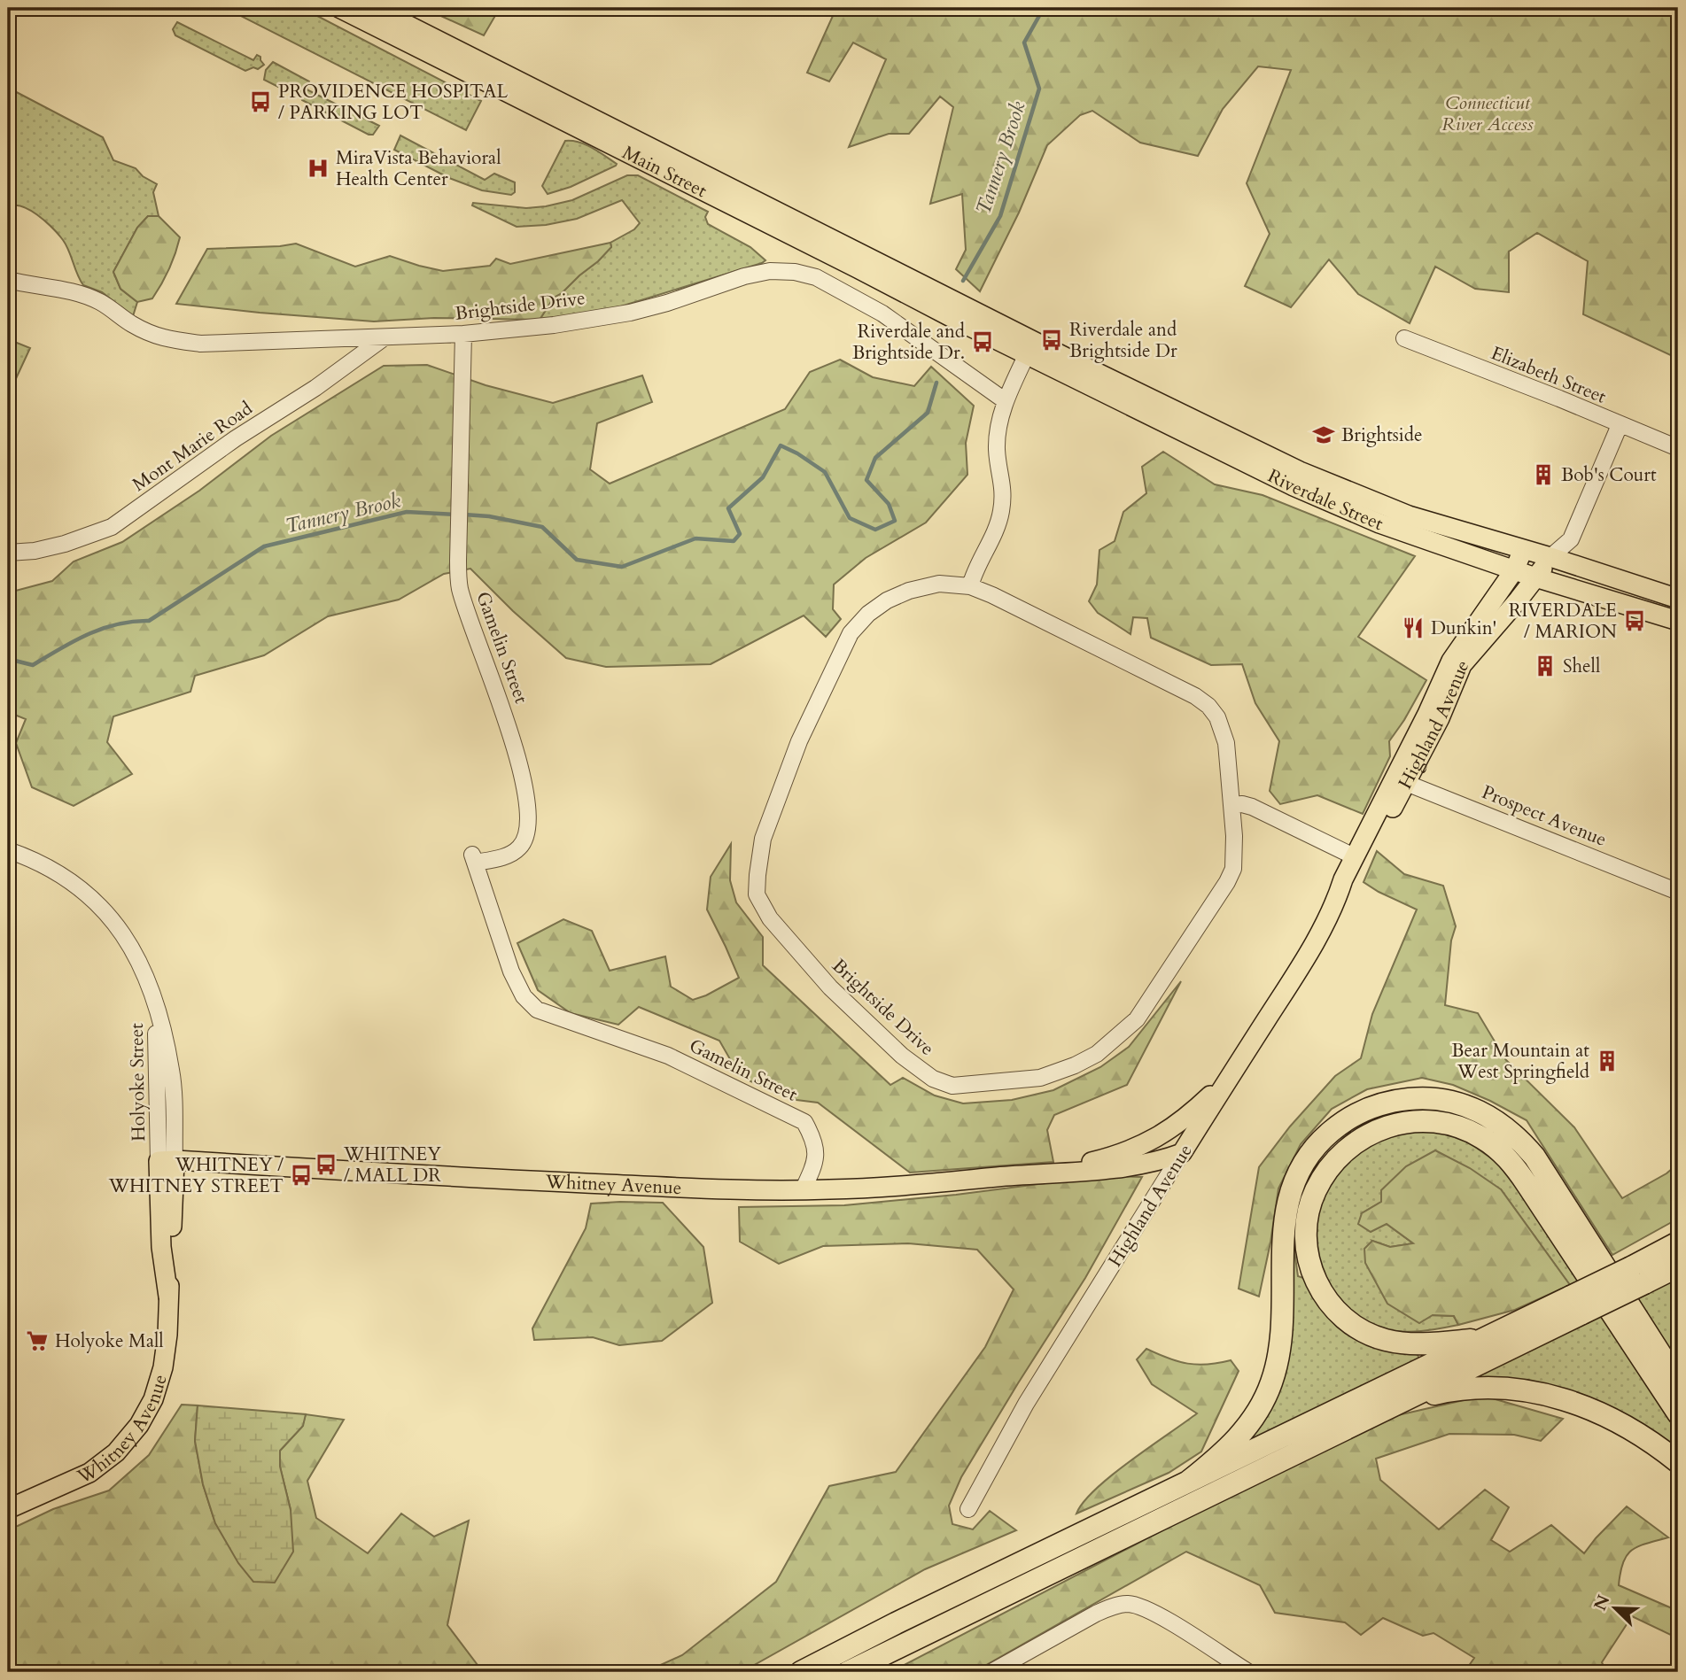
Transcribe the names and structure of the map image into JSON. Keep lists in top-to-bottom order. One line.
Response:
{"streets":{"main road":["Main Street","Riverdale Street","Highland Avenue","Whitney Avenue"],"street":["Brightside Drive","Elizabeth Street","Mont Marie Road","Gamelin Street","Prospect Avenue","Holyoke Street"]},"crossings":[["Main Street","Riverdale Street"],["Brightside Drive","Mont Marie Road"],["Brightside Drive","Gamelin Street"],["Riverdale Street","Highland Avenue"],["Gamelin Street","Whitney Avenue"],["Highland Avenue","Prospect Avenue"],["Highland Avenue","Whitney Avenue"],["Holyoke Street","Whitney Avenue"]],"water":["Tannery Brook"],"parks":["Connecticut River Access"],"places":{"bus stop":["PROVIDENCE HOSPITAL / PARKING LOT","Riverdale and Brightside Dr","Riverdale and Brightside Dr.","RIVERDALE / MARION","WHITNEY / MALL DR","WHITNEY / WHITNEY STREET"],"hospital":["MiraVista Behavioral Health Center"],"school or university":["Brightside"],"building":["Bob's Court","Shell","Bear Mountain at West Springfield"],"restaurant":["Dunkin'"],"supermarket":["Holyoke Mall"]},"north":"top left"}
